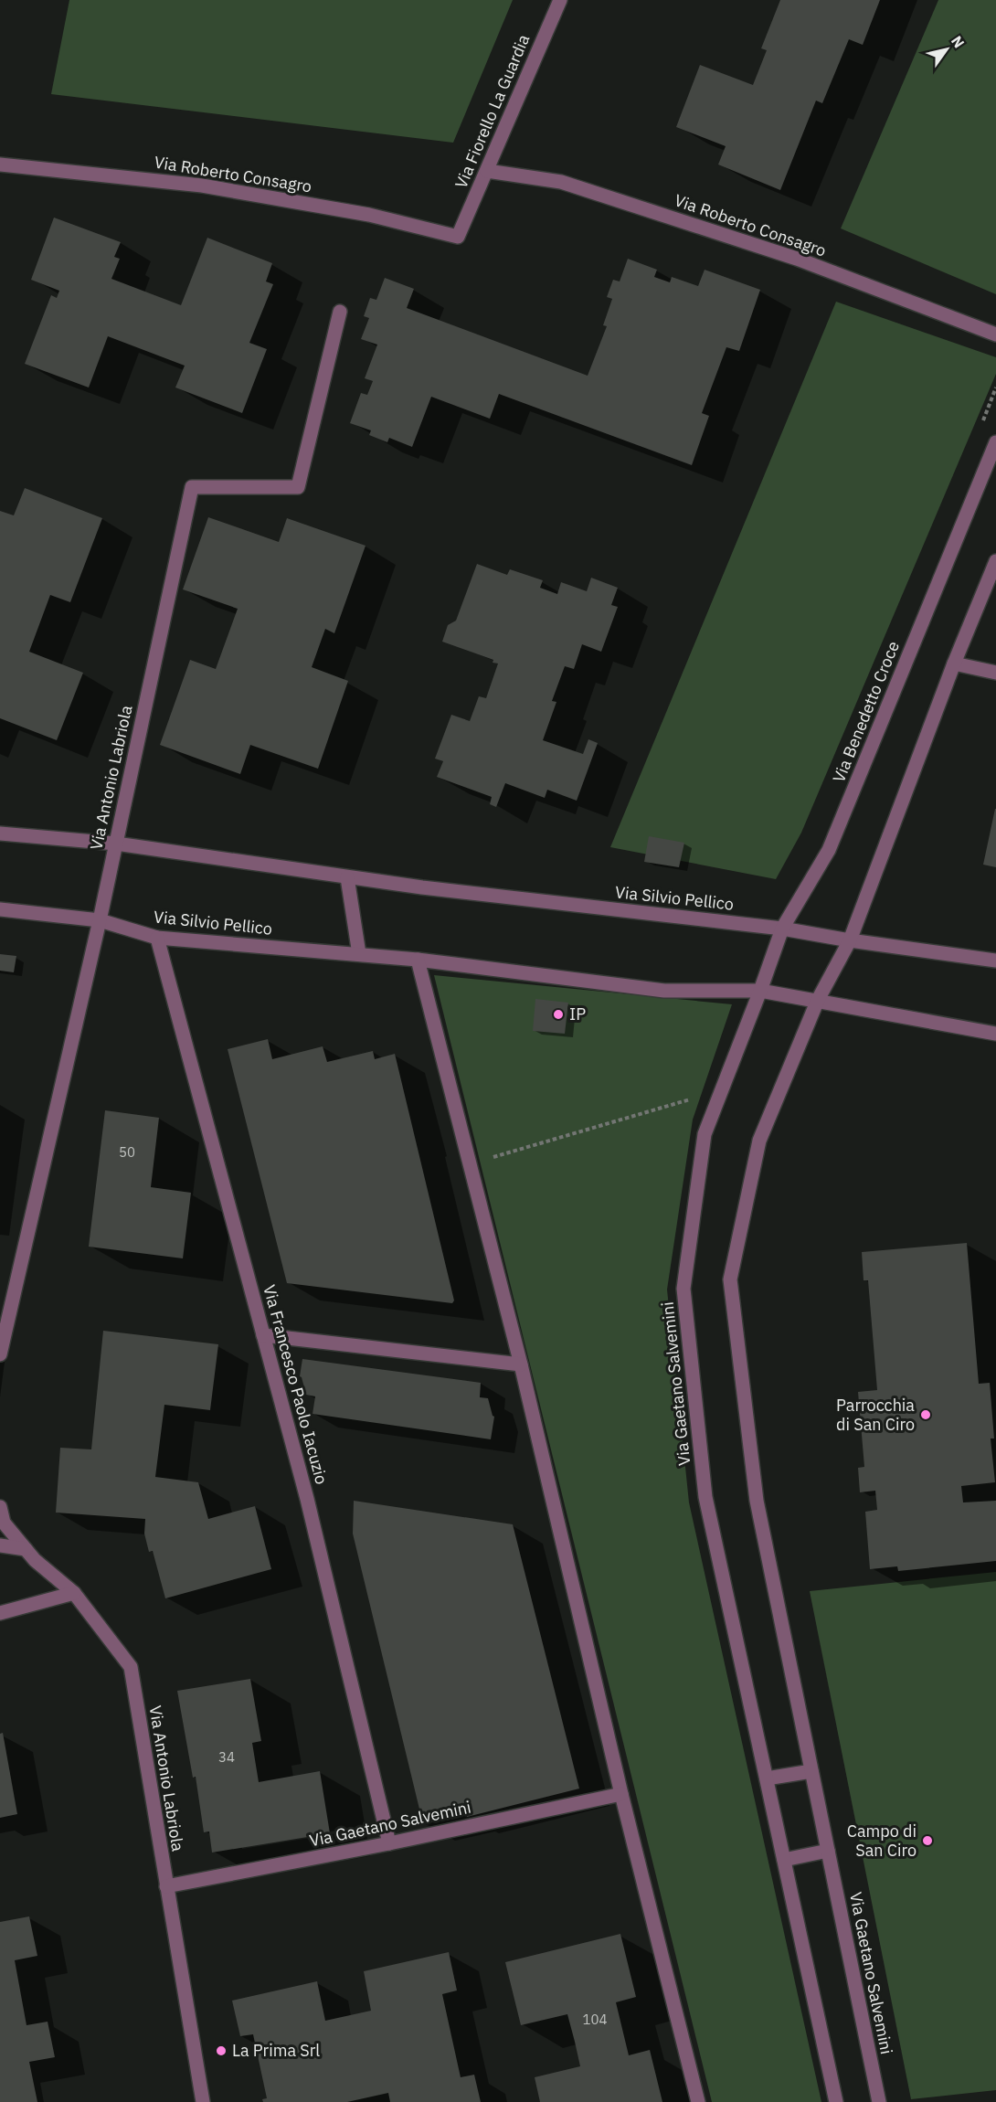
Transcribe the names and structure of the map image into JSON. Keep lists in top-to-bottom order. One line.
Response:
{"streets":{"street":["Via Fiorello La Guardia","Via Roberto Consagro","Via Benedetto Croce","Via Antonio Labriola","Via Silvio Pellico","Via Gaetano Salvemini","Via Francesco Paolo Iacuzio"]},"crossings":[["Via Fiorello La Guardia","Via Roberto Consagro"],["Via Benedetto Croce","Via Silvio Pellico"],["Via Benedetto Croce","Via Gaetano Salvemini"],["Via Antonio Labriola","Via Silvio Pellico"],["Via Antonio Labriola","Via Gaetano Salvemini"],["Via Silvio Pellico","Via Gaetano Salvemini"],["Via Silvio Pellico","Via Francesco Paolo Iacuzio"],["Via Gaetano Salvemini","Via Francesco Paolo Iacuzio"]],"places":["IP","Parrocchia di San Ciro","Campo di San Ciro","La Prima Srl"],"house_numbers":["50","34","104"],"north":"top right"}
